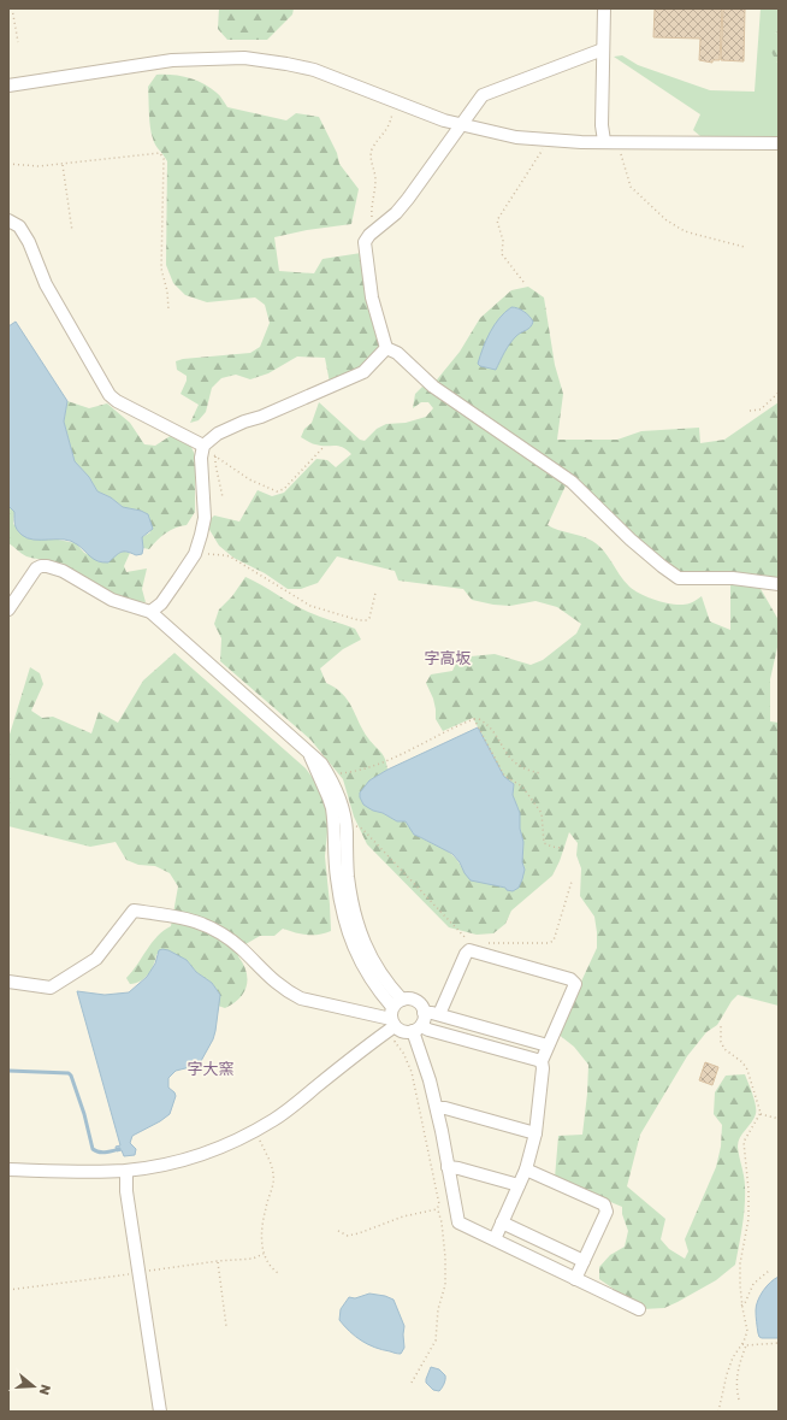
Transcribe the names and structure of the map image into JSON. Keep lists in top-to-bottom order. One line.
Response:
{"districts":["字高坂","字大窯"],"north":"right"}
